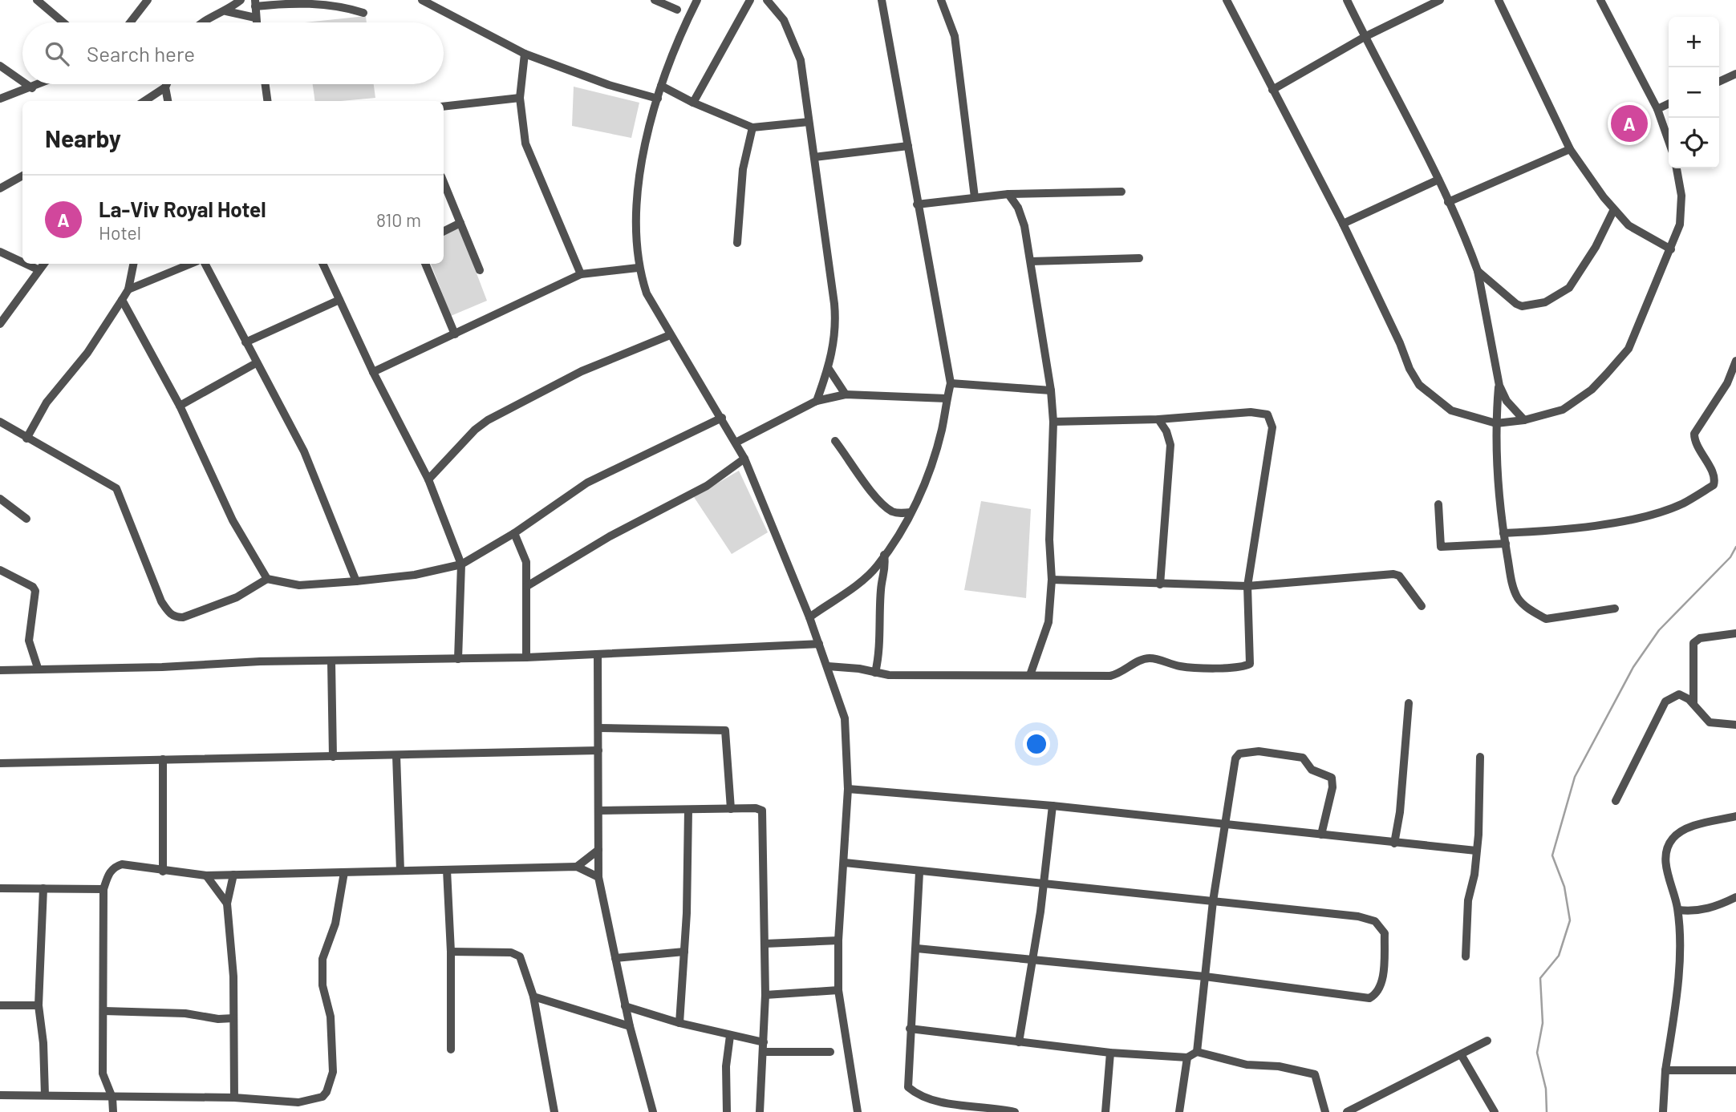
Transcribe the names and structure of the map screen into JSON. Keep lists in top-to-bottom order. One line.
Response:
{"page":{"map_buttons":["+","−"],"search":"Search here","heading":"Nearby","pins":"A","list":[{"mark":"A","name":"La-Viv Royal Hotel","note":"Hotel","value":"810 m"}]}}
